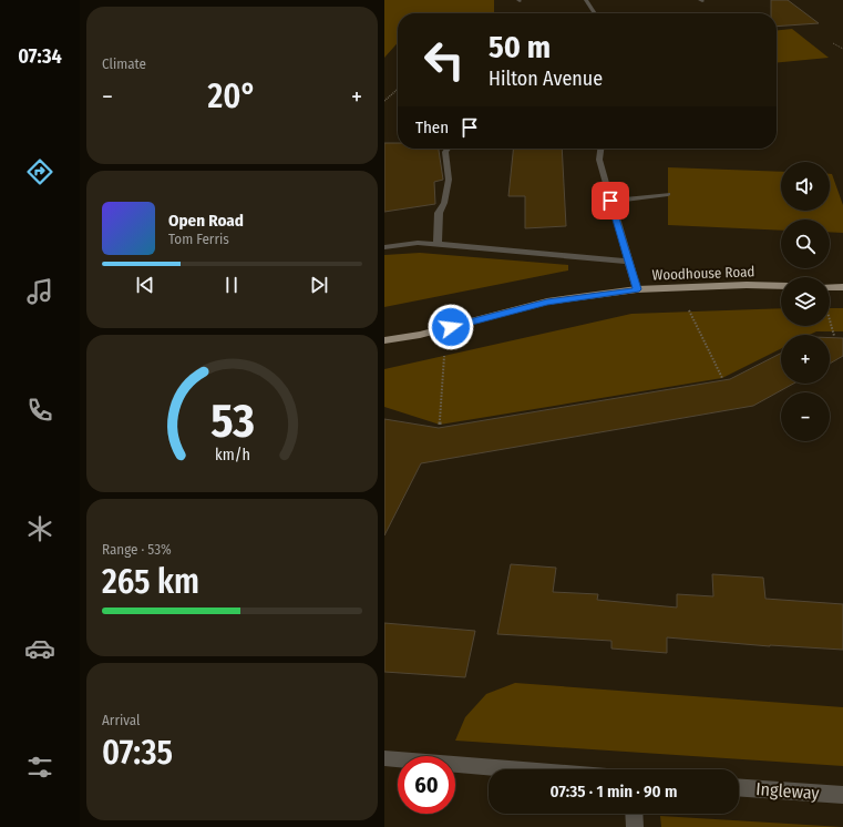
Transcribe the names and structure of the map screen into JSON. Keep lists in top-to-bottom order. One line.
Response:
{"streets":{"main road":["Woodhouse Road"],"street":["Ingleway"]},"page":{"tabs":"07:34","tile":["Climate",["Range · 53%","265 km"],["Arrival","07:35"]],"turn":["50 m","Hilton Avenue"],"heat":["−","20°","+"],"then":"Then","map_buttons":["+","−"],"song":["Open Road","Tom Ferris"],"limit":"60","trip":"07:35 · 1 min · 90 m","gauge":["53","km/h"]}}
